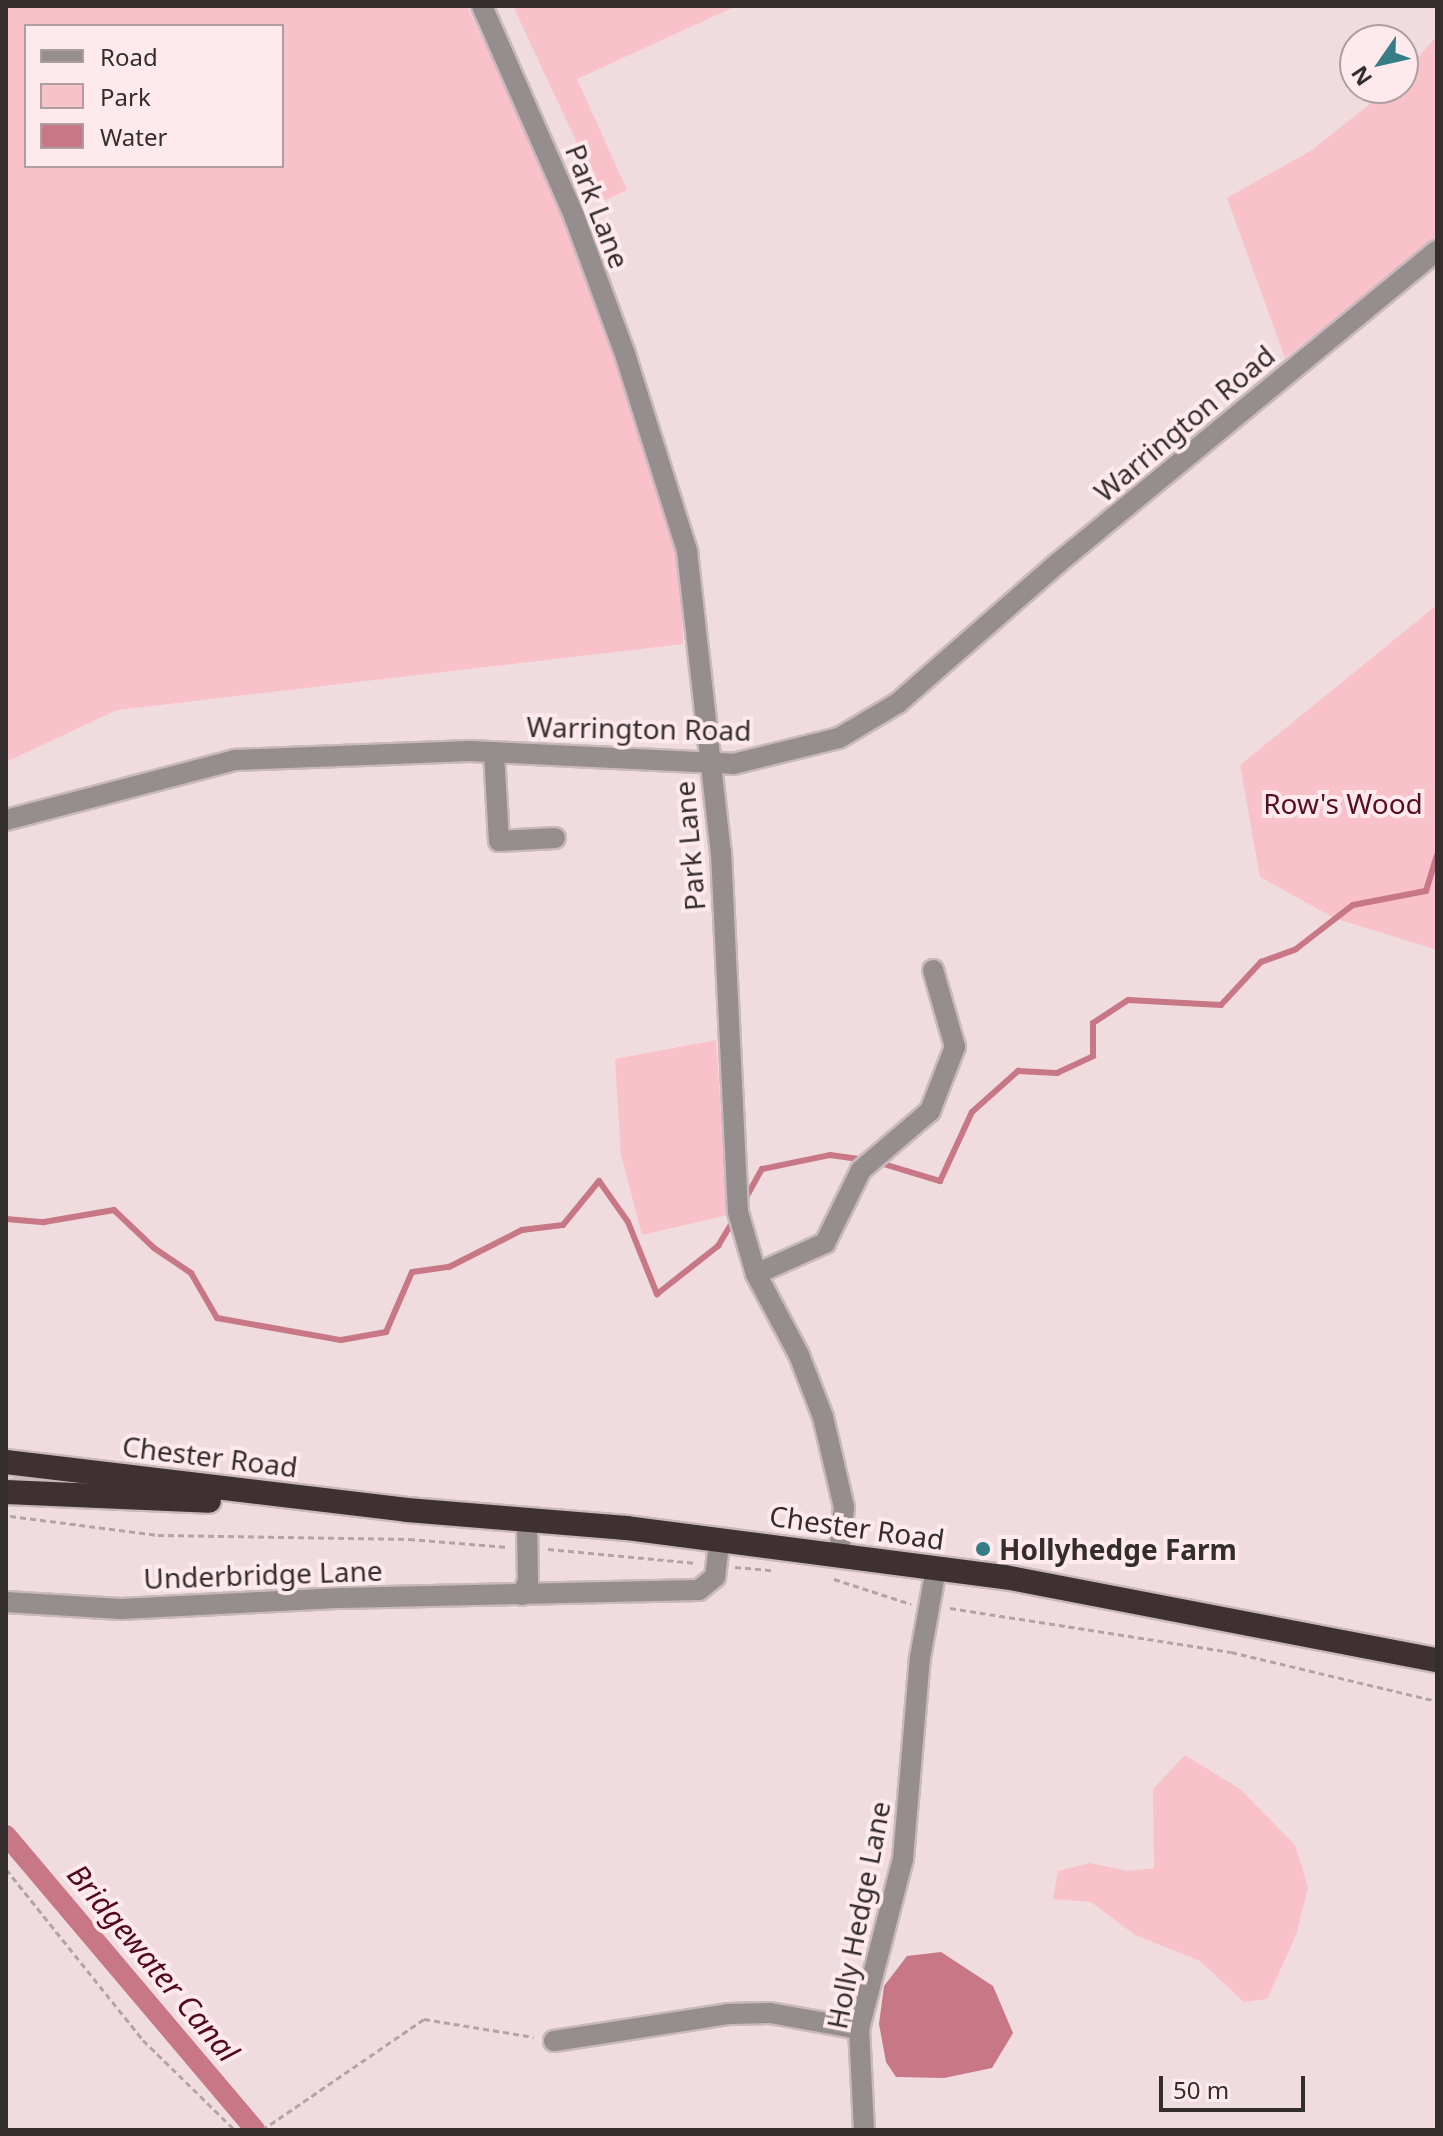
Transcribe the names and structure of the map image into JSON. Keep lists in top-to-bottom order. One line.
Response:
{"streets":{"highway":["Chester Road"],"street":["Park Lane","Warrington Road","Underbridge Lane","Holly Hedge Lane"]},"crossings":[["Park Lane","Warrington Road"],["Park Lane","Chester Road"],["Chester Road","Underbridge Lane"],["Chester Road","Holly Hedge Lane"]],"water":["Bridgewater Canal"],"parks":["Row's Wood"],"places":["Hollyhedge Farm"],"legend":["Road","Park","Water"],"scale_bar":"50 m","north":"bottom left"}
